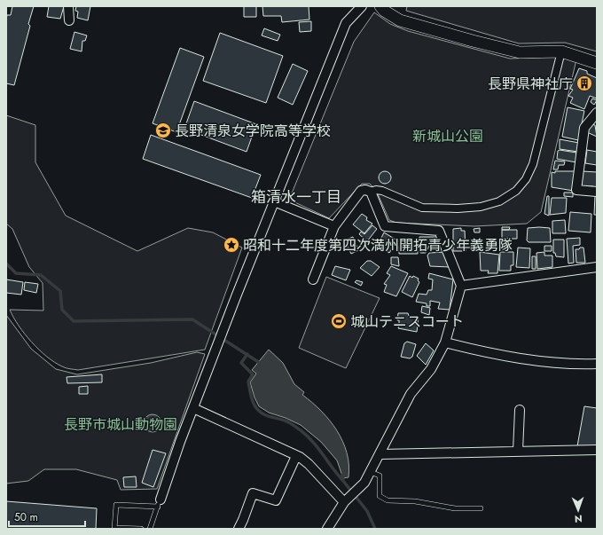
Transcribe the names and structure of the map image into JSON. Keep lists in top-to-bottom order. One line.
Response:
{"districts":["箱清水一丁目"],"parks":["新城山公園","長野市城山動物園"],"places":{"building":["長野県神社庁"],"school or university":["長野清泉女学院高等学校"],"place":["昭和十二年度第四次満州開拓青少年義勇隊"],"sports":["城山テニスコート"]},"scale_bar":"50 m","north":"bottom"}
